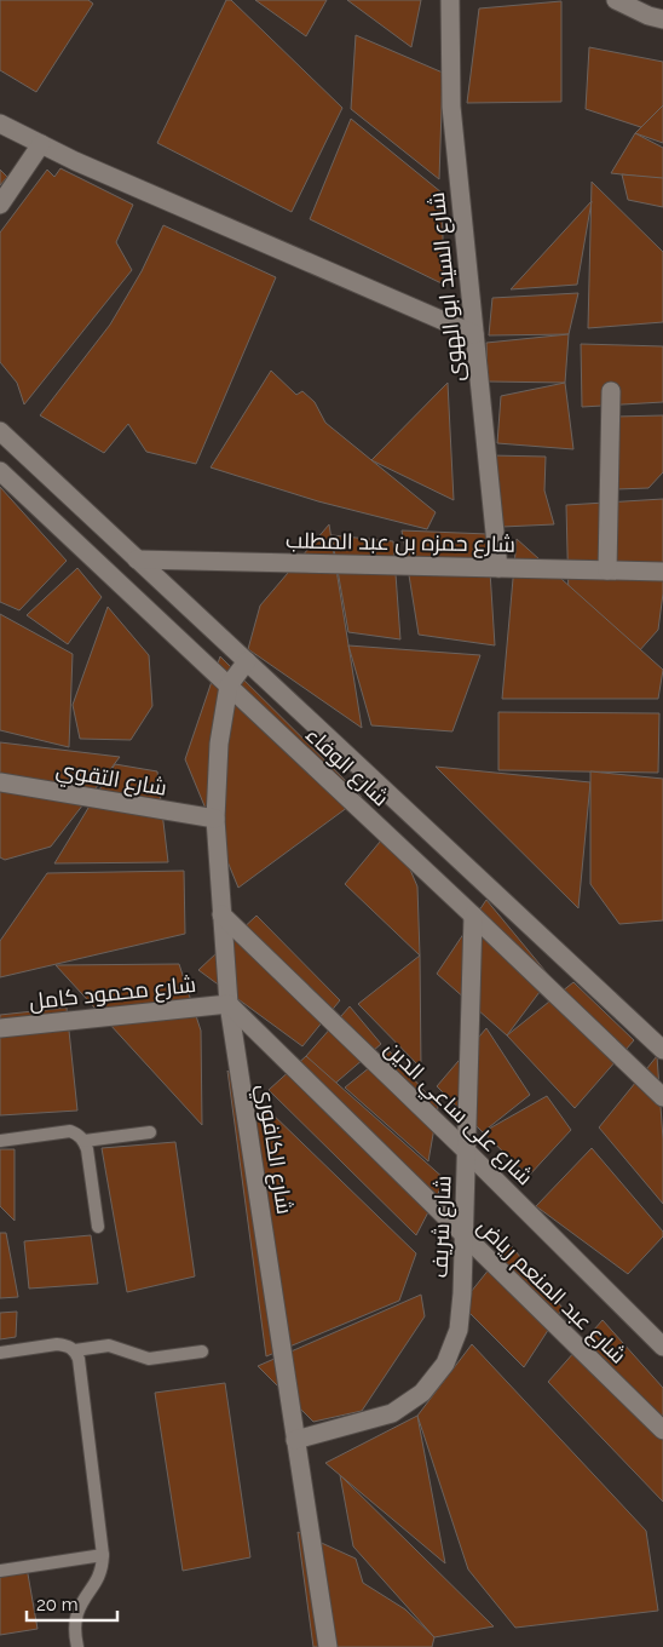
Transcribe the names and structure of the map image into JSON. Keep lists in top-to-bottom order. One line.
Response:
{"streets":{"street":["شارع السيد ابو الهوى","شارع حمزه بن عبد المطلب","شارع الوفاء","شارع التقوي","شارع محمود كامل","شارع على ساعي الدين","شارع الكافوري","شارع شريف","شارع عبد المنعم رياض"]},"crossings":[["شارع السيد ابو الهوى","شارع حمزه بن عبد المطلب"],["شارع حمزه بن عبد المطلب","شارع الوفاء"],["شارع الوفاء","شارع الكافوري"],["شارع الوفاء","شارع شريف"],["شارع التقوي","شارع الكافوري"],["شارع محمود كامل","شارع الكافوري"],["شارع محمود كامل","شارع عبد المنعم رياض"],["شارع على ساعي الدين","شارع الكافوري"],["شارع على ساعي الدين","شارع شريف"],["شارع الكافوري","شارع شريف"],["شارع الكافوري","شارع عبد المنعم رياض"],["شارع شريف","شارع عبد المنعم رياض"]],"scale_bar":"20 m"}
